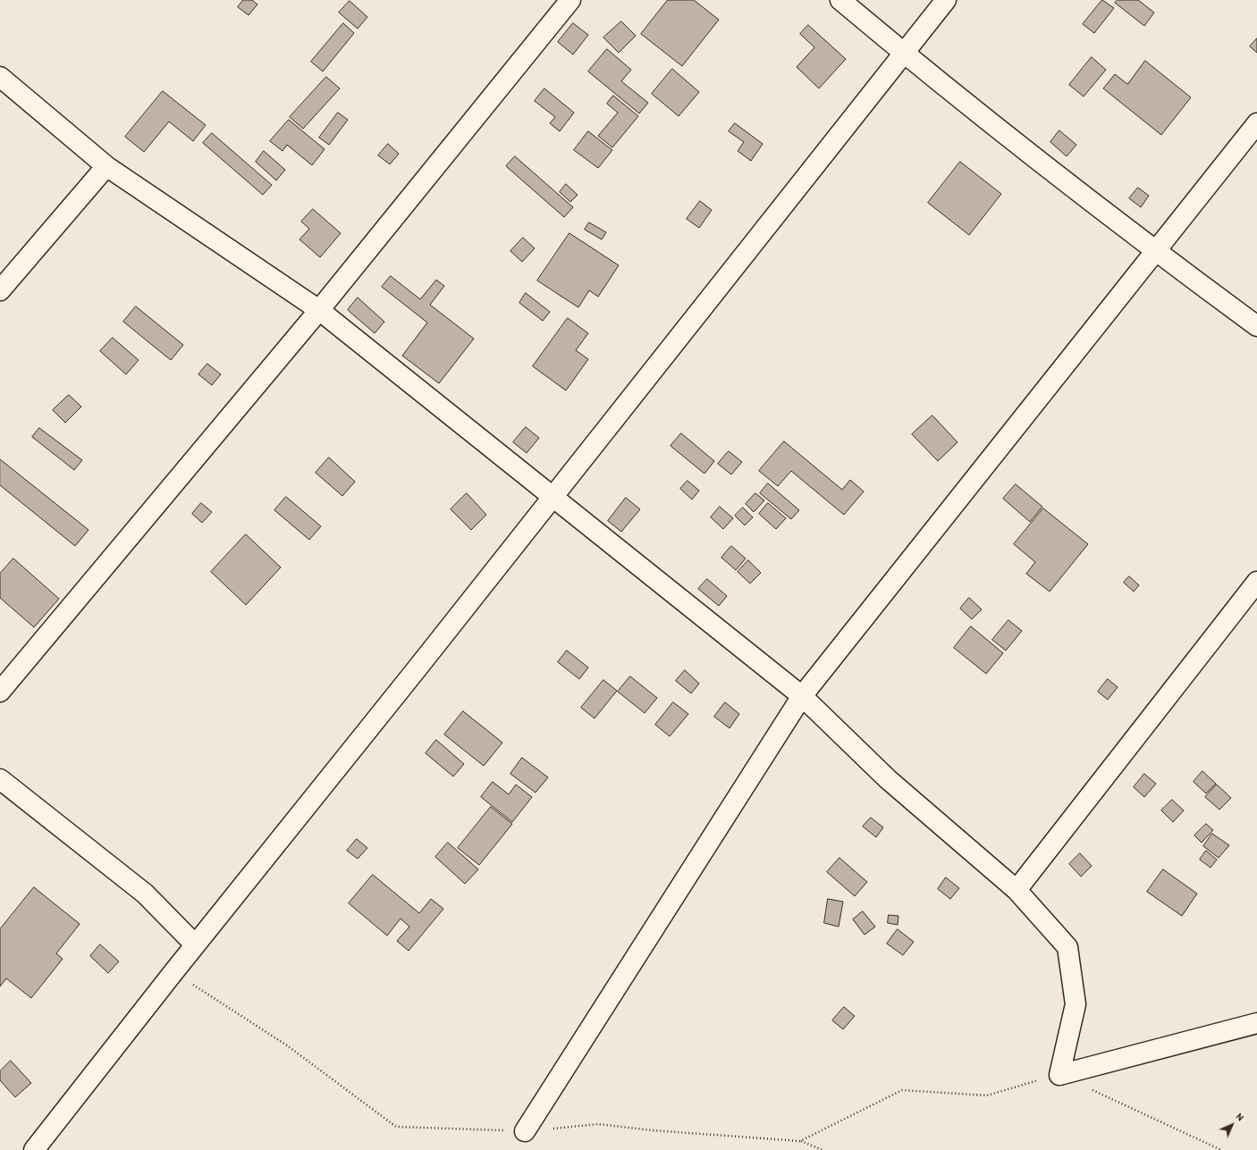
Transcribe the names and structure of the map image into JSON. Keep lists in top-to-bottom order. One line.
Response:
{"north":"top right"}
